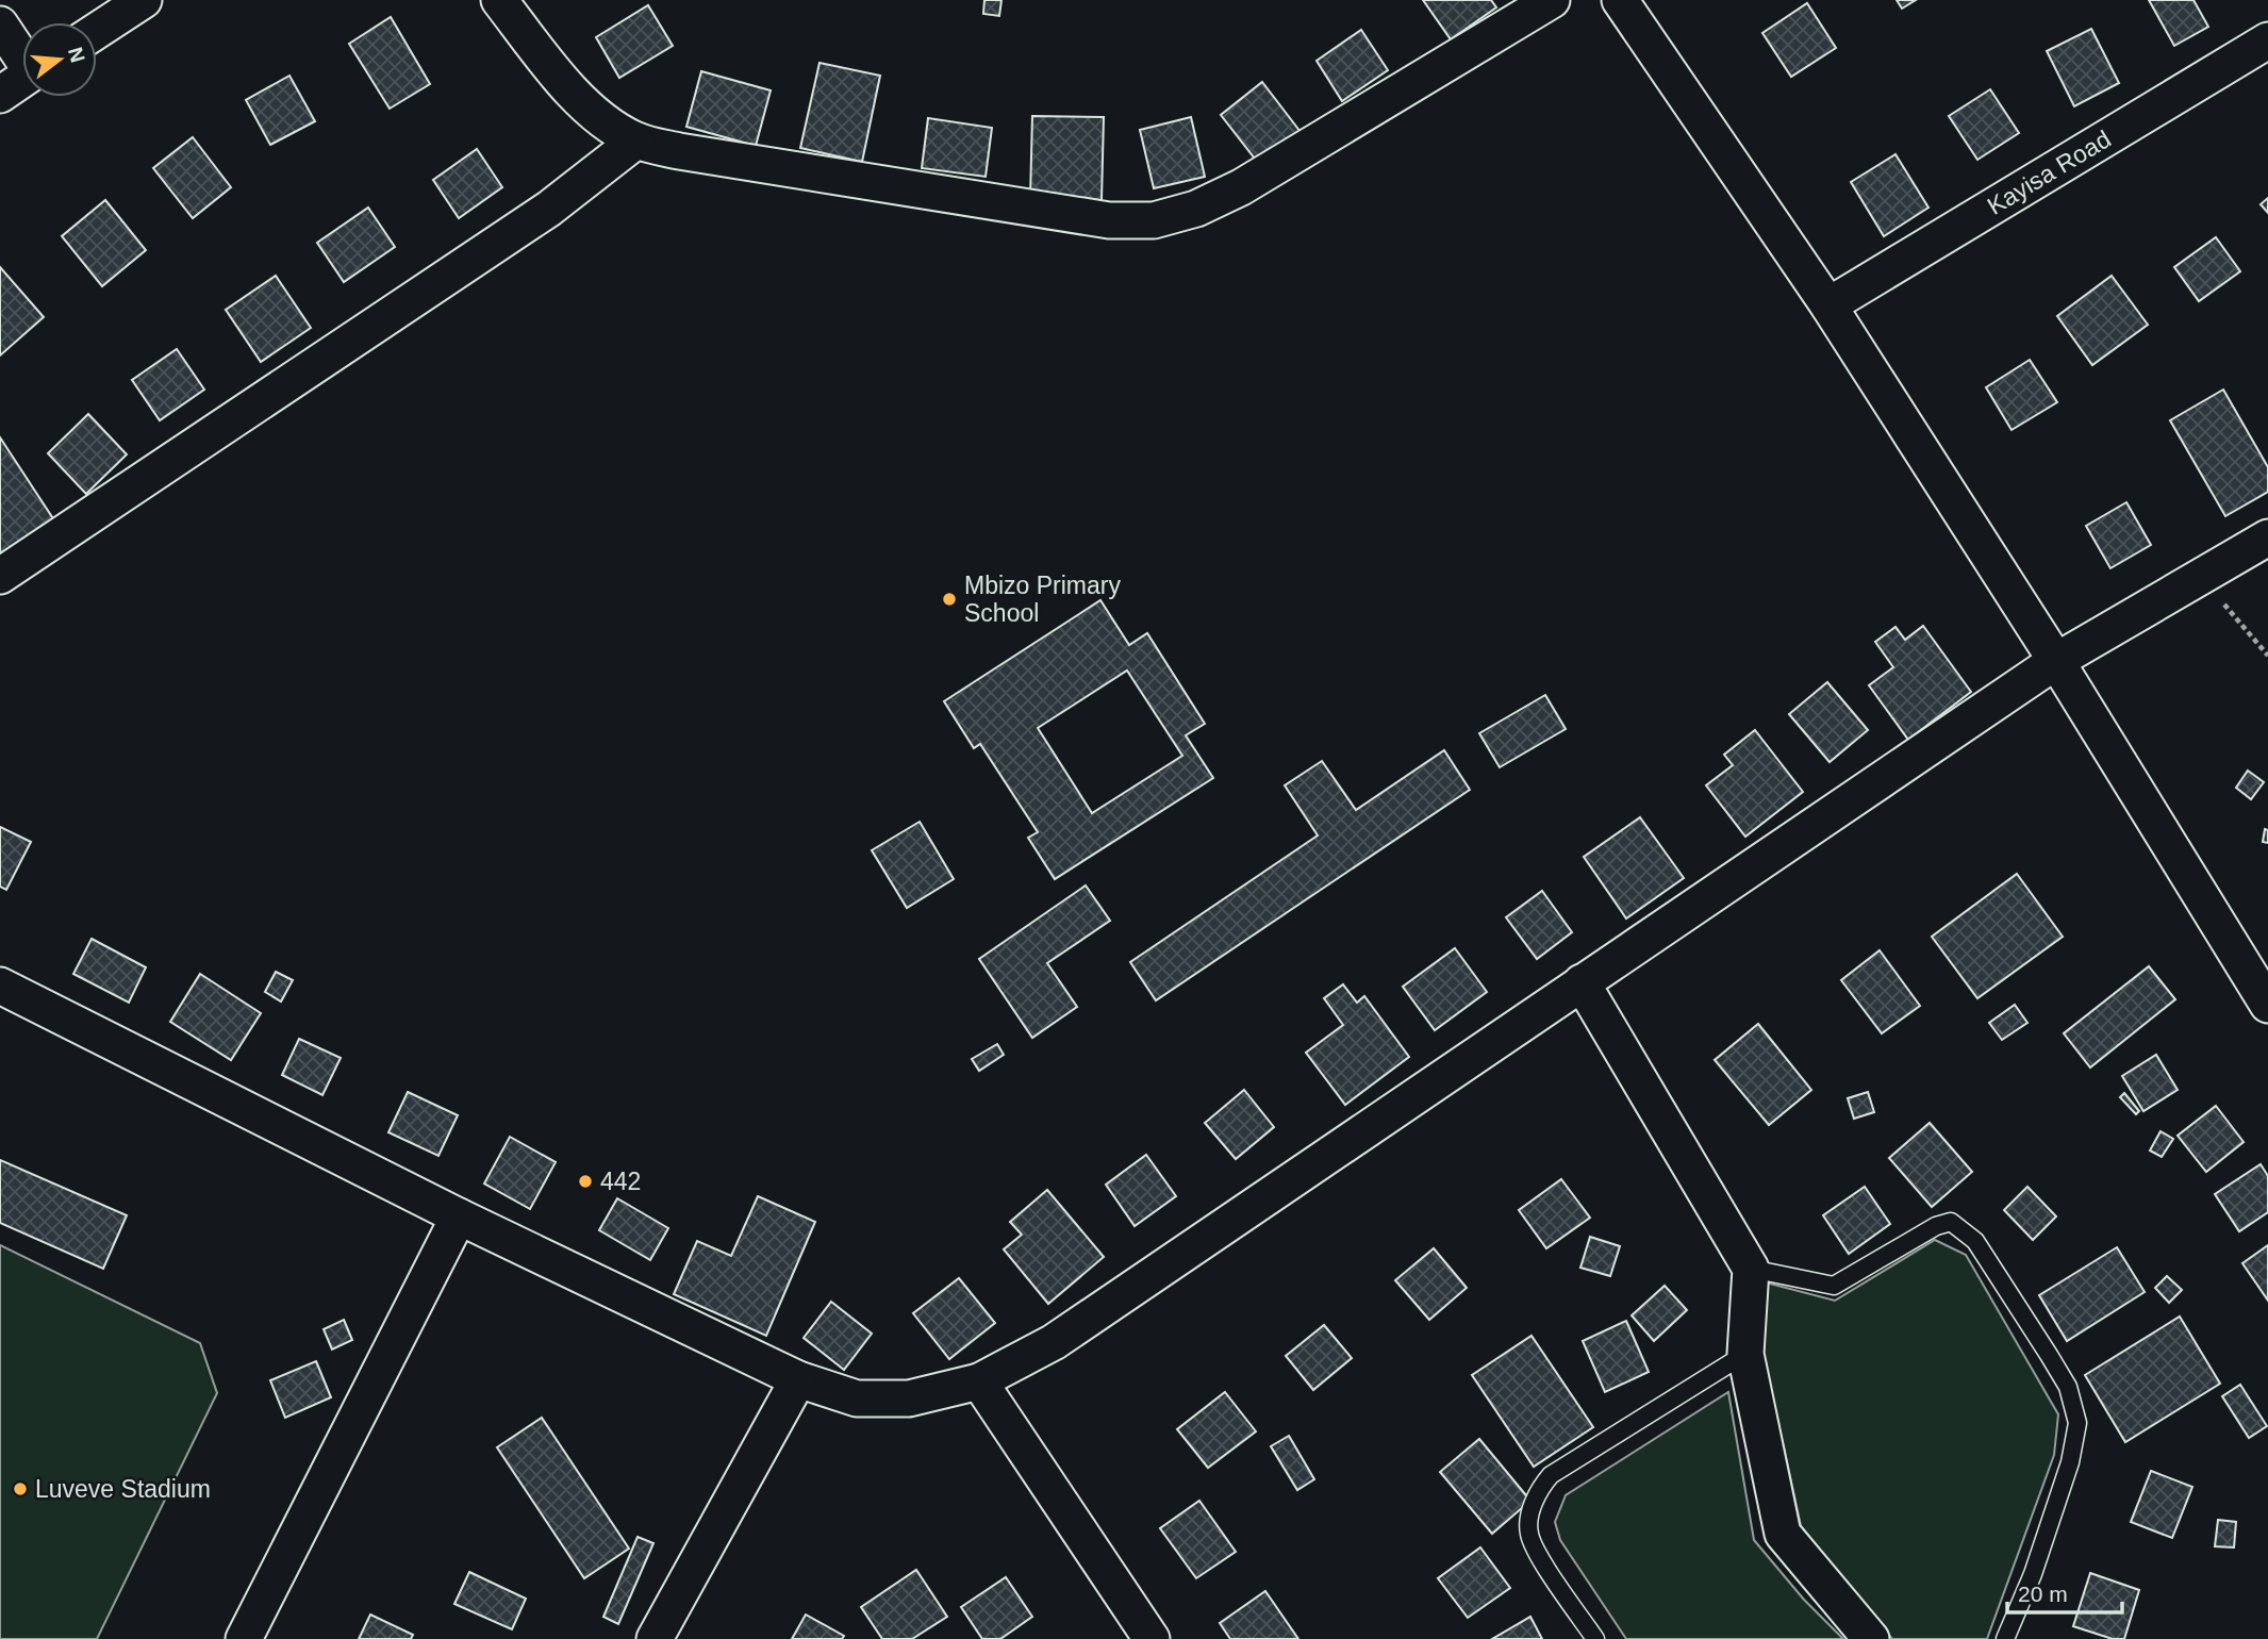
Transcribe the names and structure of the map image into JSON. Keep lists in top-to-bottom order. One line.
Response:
{"streets":{"street":["Kayisa Road"]},"places":["Mbizo Primary School","442","Luveve Stadium"],"scale_bar":"20 m","north":"right"}
